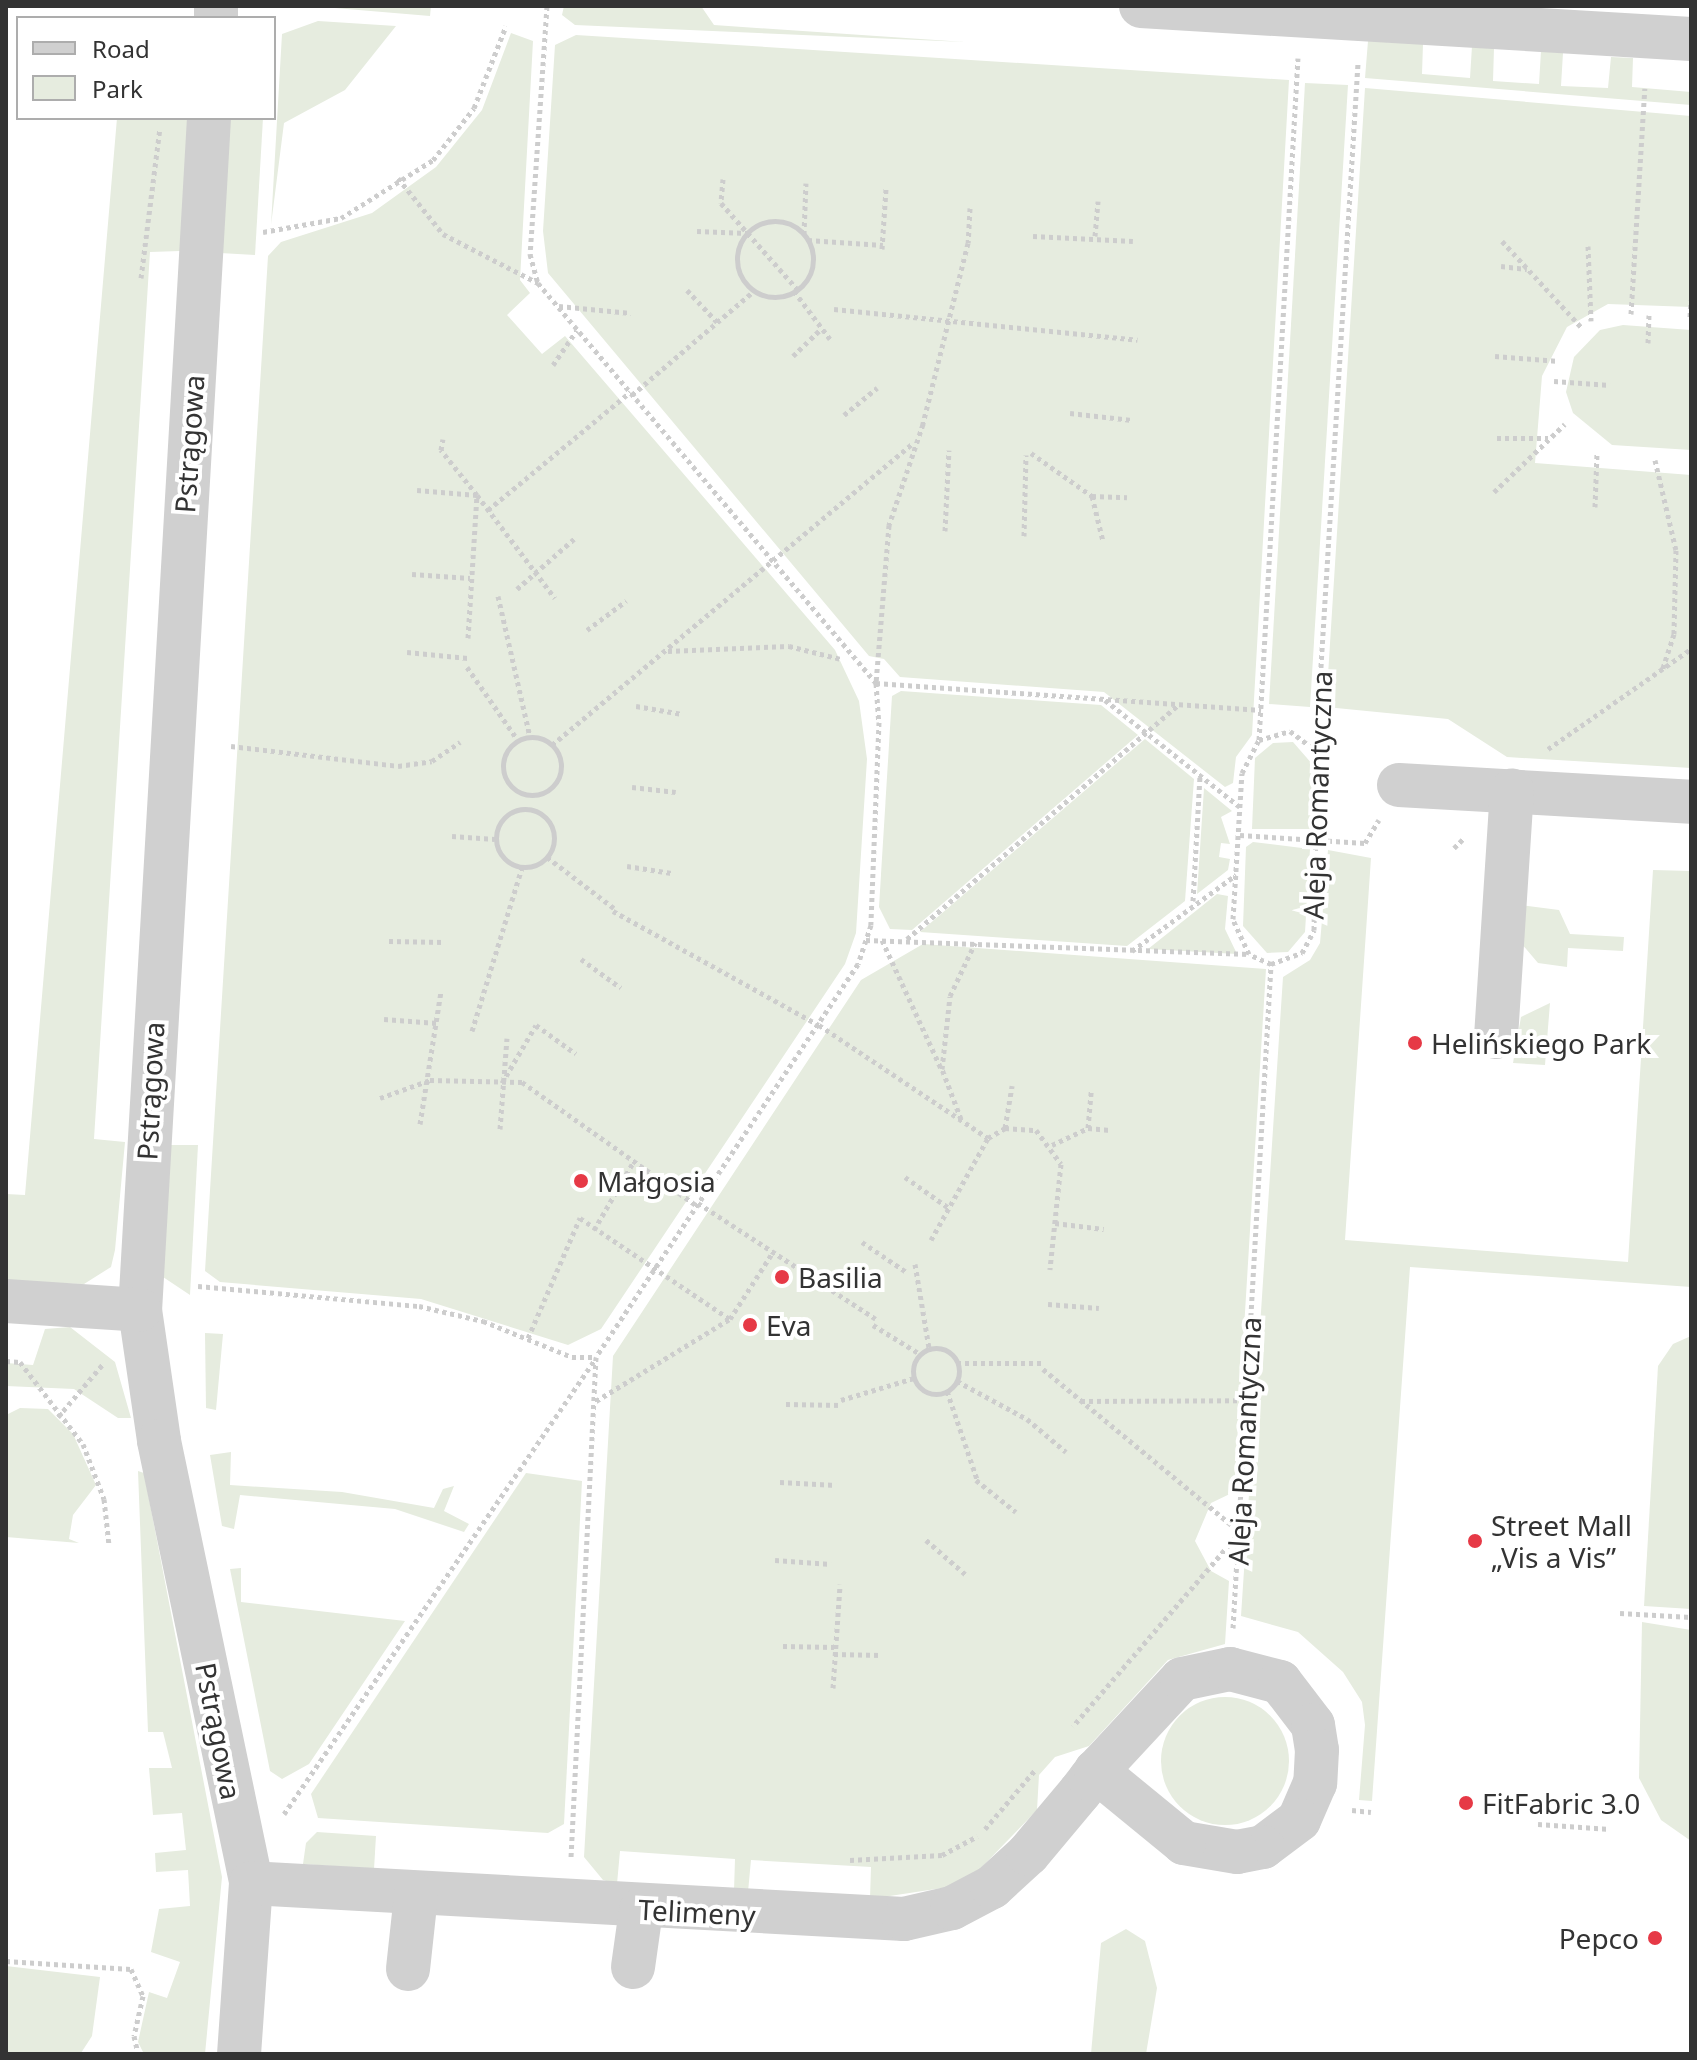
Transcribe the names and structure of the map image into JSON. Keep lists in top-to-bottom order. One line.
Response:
{"streets":{"street":["Pstrągowa","Telimeny"],"path":["Aleja Romantyczna"]},"crossings":[["Pstrągowa","Telimeny"],["Aleja Romantyczna","Telimeny"]],"places":["Helińskiego Park","Małgosia","Basilia","Eva","Street Mall „Vis a Vis”","FitFabric 3.0","Pepco"],"legend":["Road","Park"]}
